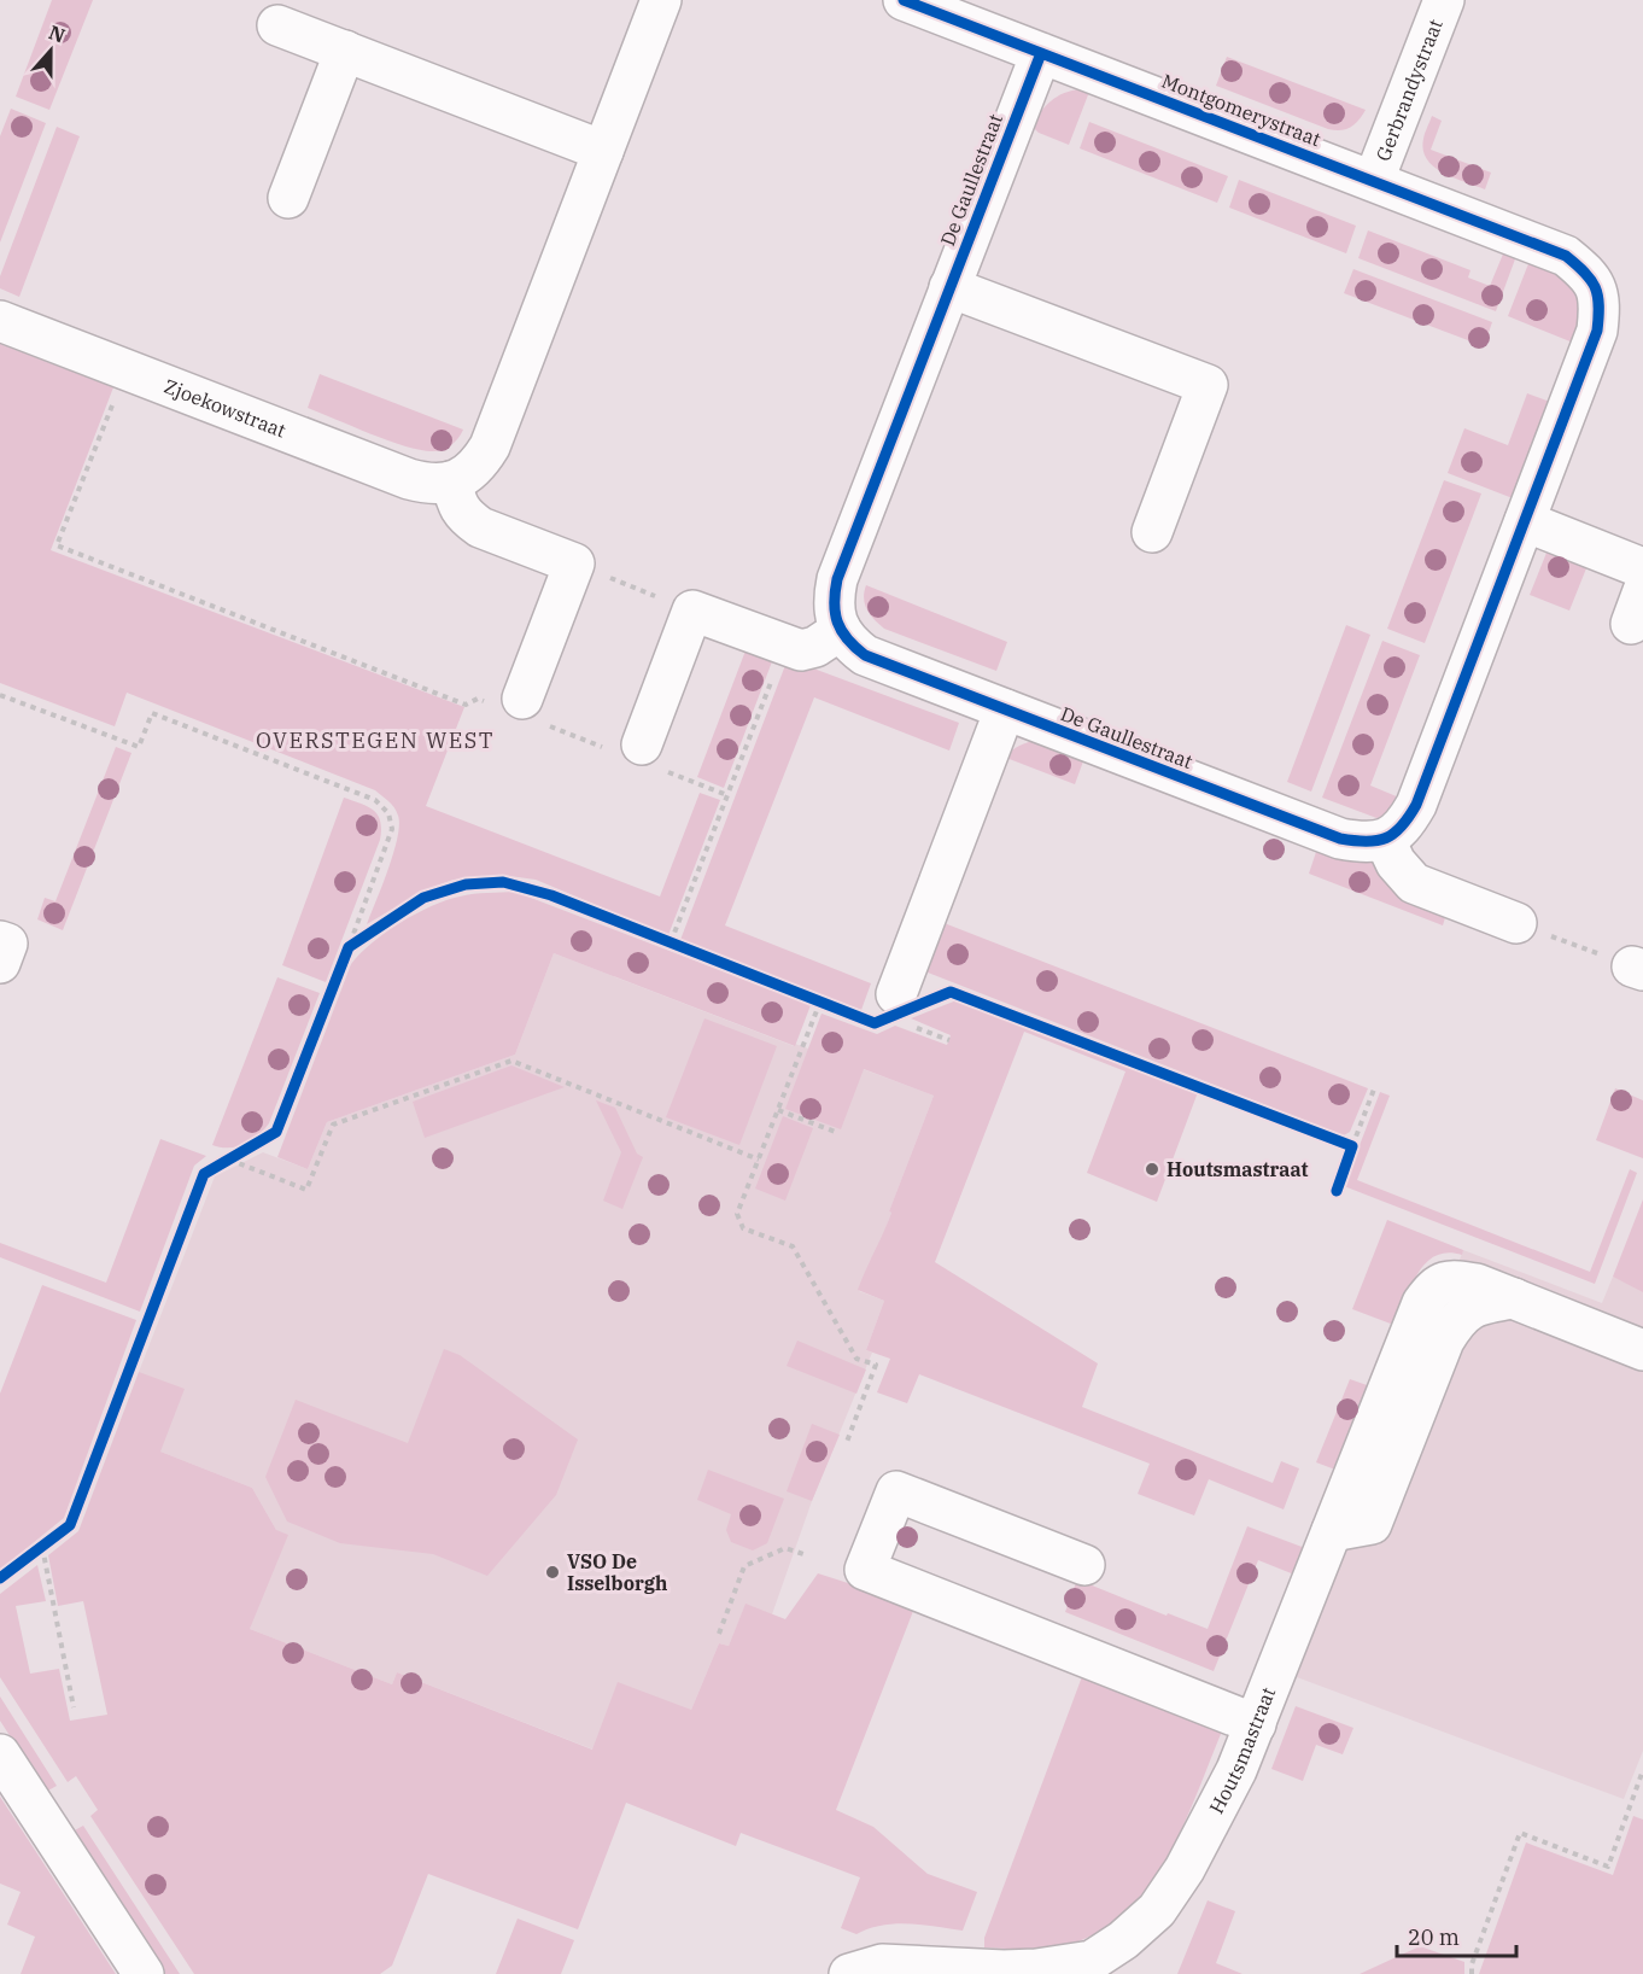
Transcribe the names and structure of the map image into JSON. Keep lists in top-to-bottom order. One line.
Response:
{"streets":{"street":["Gerbrandystraat","Montgomerystraat","De Gaullestraat","Zjoekowstraat","Houtsmastraat"]},"crossings":[["Gerbrandystraat","Montgomerystraat"],["Montgomerystraat","De Gaullestraat"]],"districts":["OVERSTEGEN WEST"],"places":["Houtsmastraat","VSO De Isselborgh"],"scale_bar":"20 m","north":"top"}
